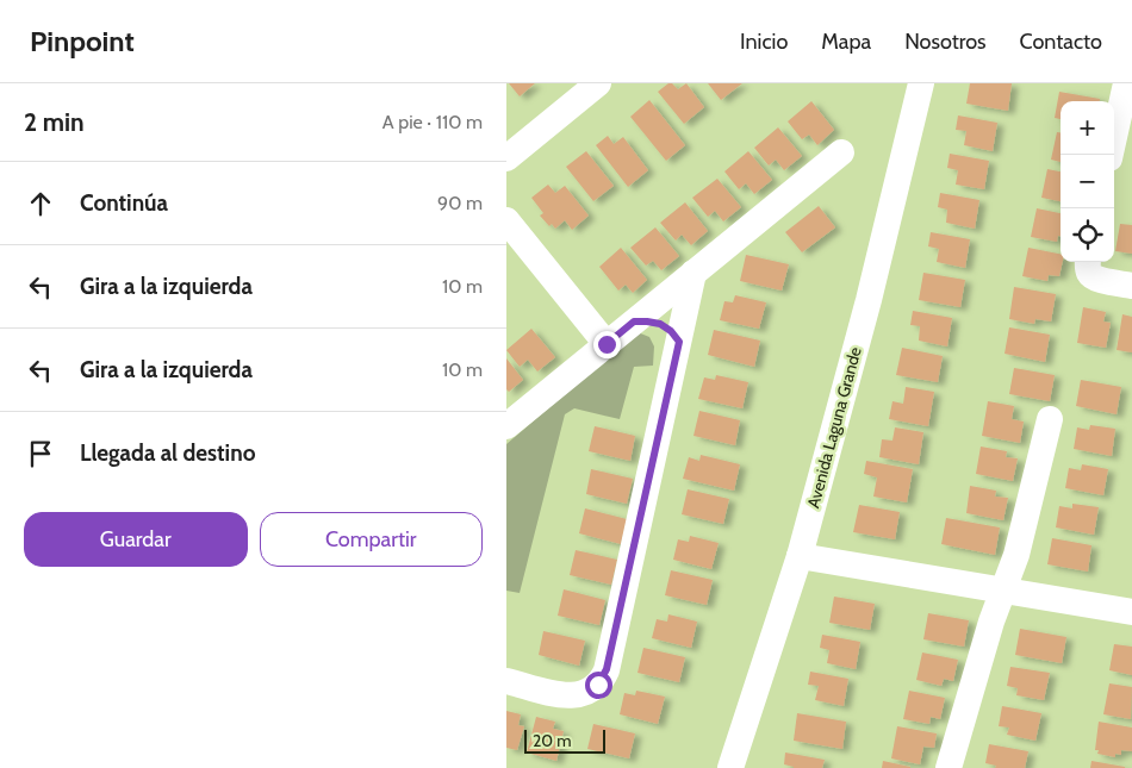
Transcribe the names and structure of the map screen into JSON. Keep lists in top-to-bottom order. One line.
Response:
{"streets":{"street":["Avenida Laguna Grande"]},"scale_bar":"20 m","page":{"header":"Pinpoint","nav":["Inicio","Mapa","Nosotros","Contacto"],"heading":["2 min","A pie · 110 m"],"map_buttons":["+","−"],"list":[["Continúa","90 m"],["Gira a la izquierda","10 m"],["Gira a la izquierda","10 m"],"Llegada al destino"],"buttons":["Guardar","Compartir"],"scale":"20 m"}}
